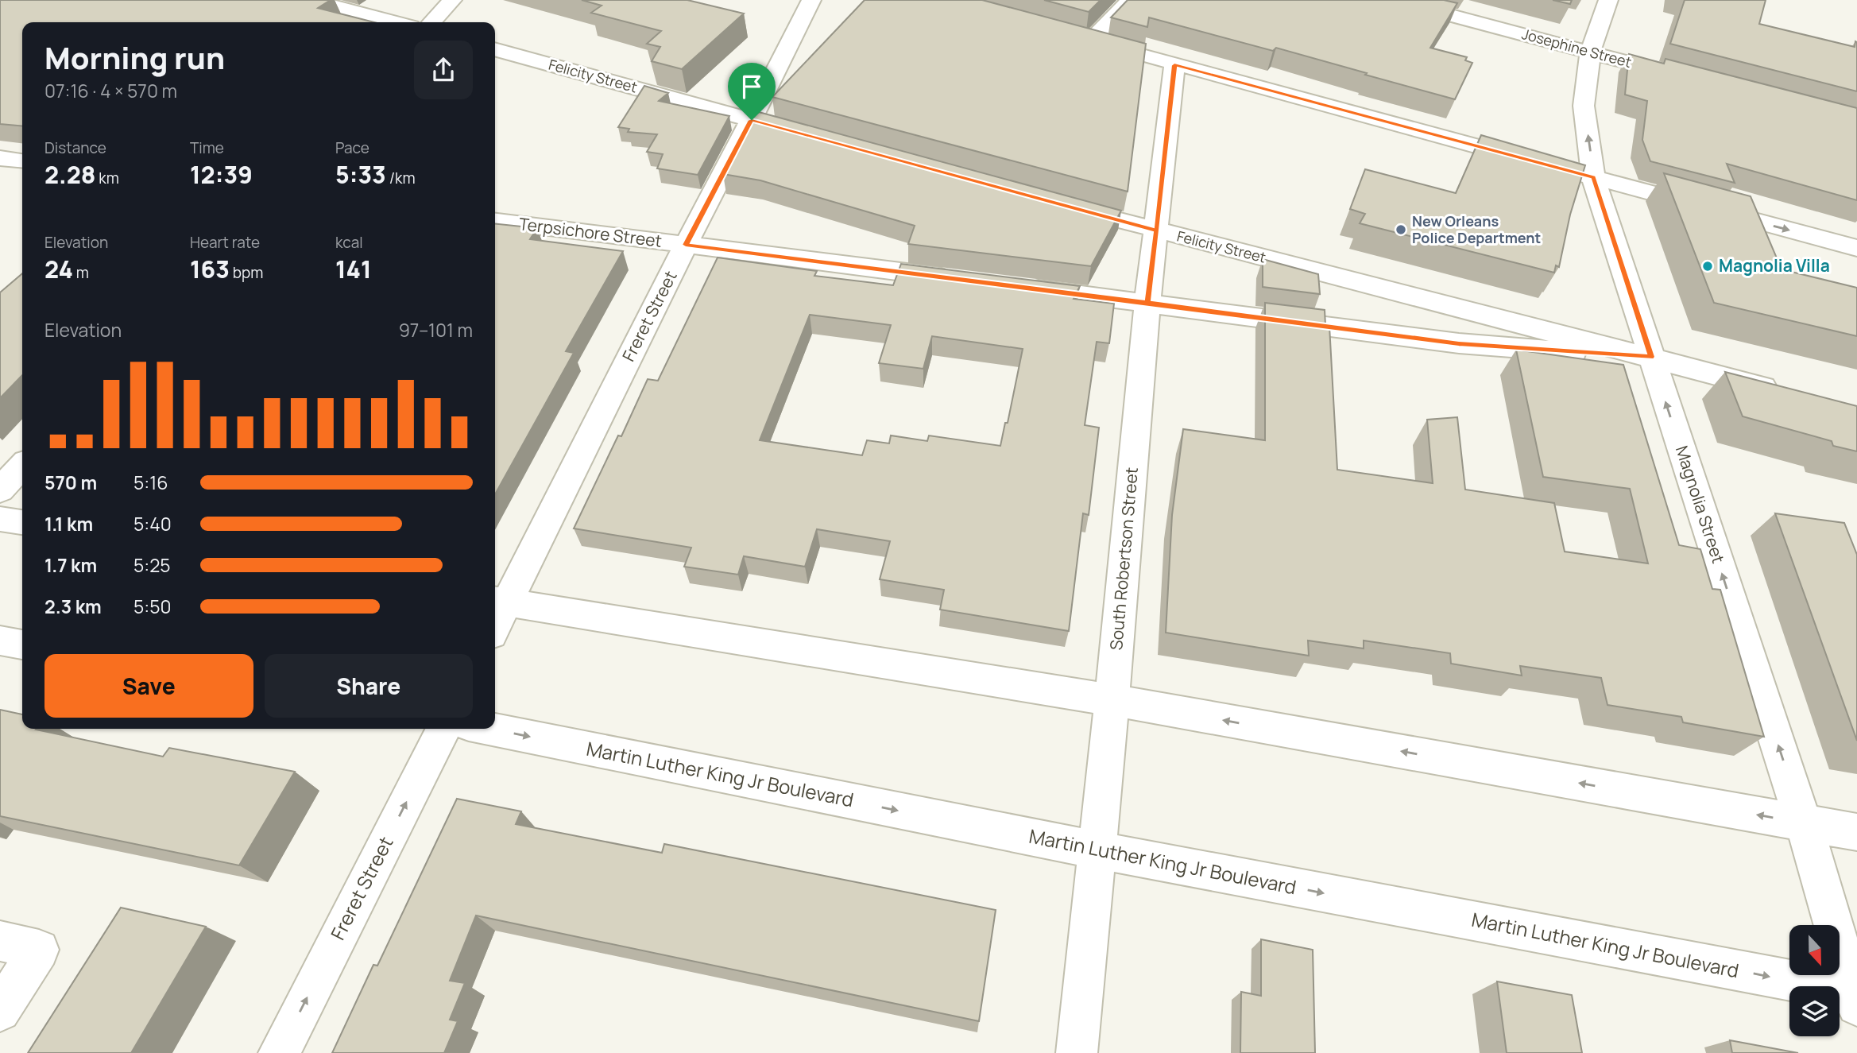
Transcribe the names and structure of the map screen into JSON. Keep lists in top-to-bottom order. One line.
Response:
{"streets":{"street":["Josephine Street","Felicity Street","Terpsichore Street","Freret Street","Magnolia Street","South Robertson Street","Martin Luther King Jr Boulevard"]},"crossings":[["Josephine Street","Magnolia Street"],["Felicity Street","Freret Street"],["Felicity Street","Magnolia Street"],["Felicity Street","South Robertson Street"],["Terpsichore Street","Freret Street"],["Magnolia Street","Martin Luther King Jr Boulevard"],["South Robertson Street","Martin Luther King Jr Boulevard"]],"one_way":["Magnolia Street"],"places":["New Orleans Police Department","Magnolia Villa"],"north":"bottom","page":{"heading":["Morning run","07:16 · 4 × 570 m"],"stats":[["Distance","2.28 km"],["Time","12:39"],["Pace","5:33 /km"],["Elevation","24 m"],["Heart rate","163 bpm"],["kcal","141"]],"chart":["Elevation","97–101 m"],"list":[{"name":"570 m","note":"5:16"},{"name":"1.1 km","note":"5:40"},{"name":"1.7 km","note":"5:25"},{"name":"2.3 km","note":"5:50"}],"buttons":["Save","Share"]}}
